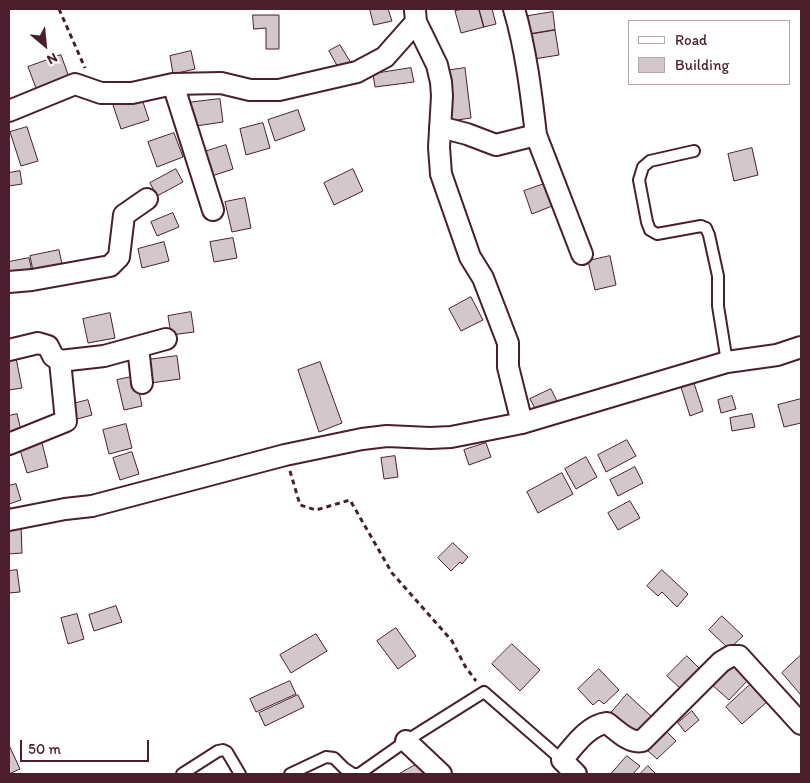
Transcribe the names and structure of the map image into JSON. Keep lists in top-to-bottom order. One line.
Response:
{"legend":["Road","Building"],"scale_bar":"50 m","north":"bottom right"}
